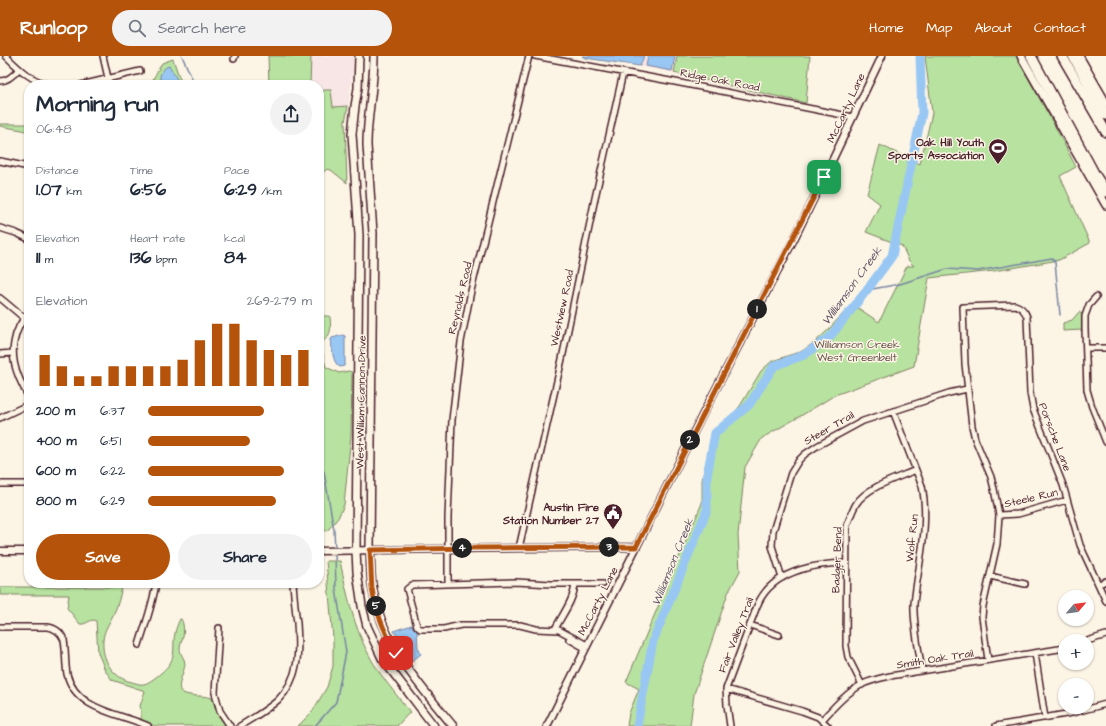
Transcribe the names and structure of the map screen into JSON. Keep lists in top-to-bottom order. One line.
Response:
{"streets":{"main road":["West William Cannon Drive"],"street":["Ridge Oak Road","McCarty Lane","Reynolds Road","Westview Road","Steer Trail","Porsche Lane","Steele Run","Wolf Run","Badger Bend","Fair Valley Trail","Smith Oak Trail"]},"crossings":[["Ridge Oak Road","McCarty Lane"],["Ridge Oak Road","Westview Road"],["Steer Trail","Porsche Lane"],["Steer Trail","Wolf Run"],["Steer Trail","Fair Valley Trail"],["Porsche Lane","Steele Run"],["Wolf Run","Badger Bend"],["Wolf Run","Smith Oak Trail"],["Badger Bend","Fair Valley Trail"],["Badger Bend","Smith Oak Trail"]],"water":["Williamson Creek"],"parks":["Williamson Creek West Greenbelt"],"places":{"sports":["Oak Hill Youth Sports Association"],"public building":["Austin Fire Station Number 27"]},"north":"top right","page":{"header":"Runloop","search":"Search here","nav":["Home","Map","About","Contact"],"heading":["Morning run","06:48"],"stats":[["Distance","1.07 km"],["Time","6:56"],["Pace","6:29 /km"],["Elevation","11 m"],["Heart rate","136 bpm"],["kcal","84"]],"chart":["Elevation","269–279 m"],"pins":["1","2","3","4","5"],"list":[{"name":"200 m","note":"6:37"},{"name":"400 m","note":"6:51"},{"name":"600 m","note":"6:22"},{"name":"800 m","note":"6:29"}],"buttons":["Save","Share"],"map_buttons":["+","−"]}}
